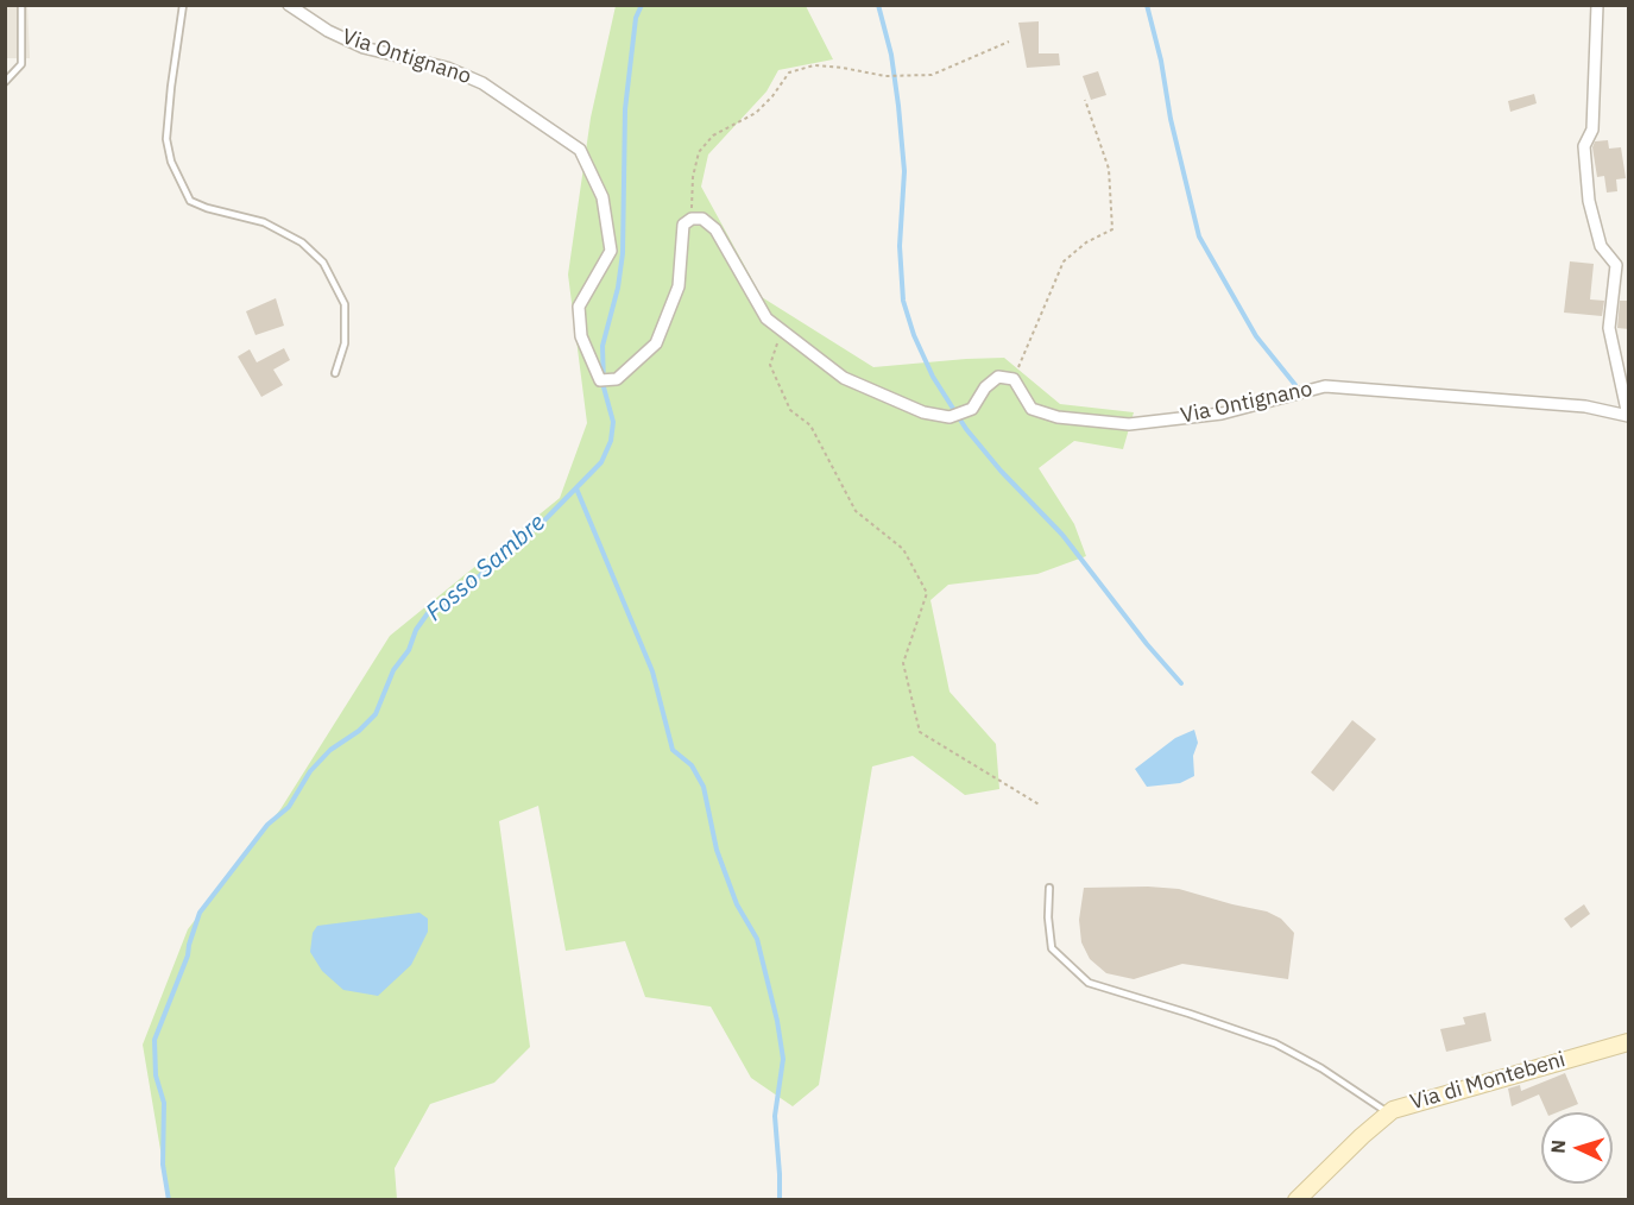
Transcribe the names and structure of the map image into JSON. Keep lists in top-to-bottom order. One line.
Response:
{"streets":{"street":["Via Ontignano","Via di Montebeni"]},"water":["Fosso Sambre"],"north":"left"}
